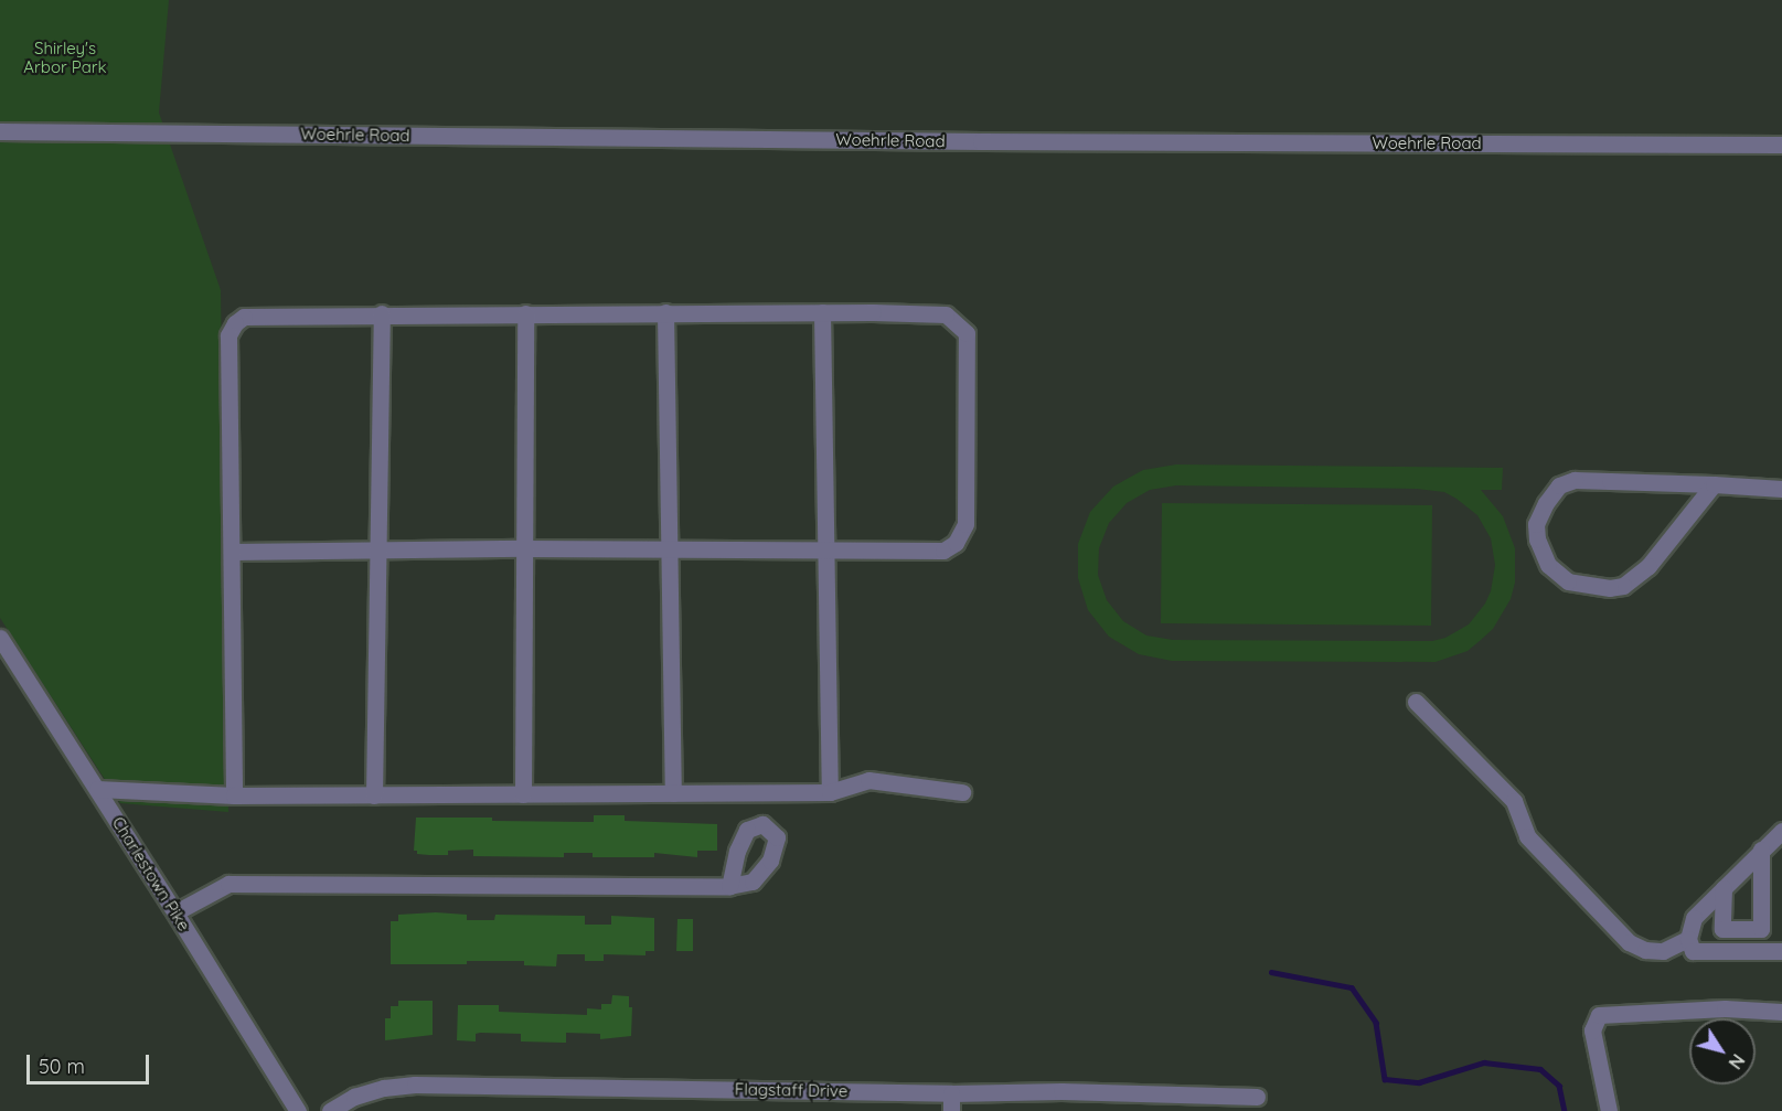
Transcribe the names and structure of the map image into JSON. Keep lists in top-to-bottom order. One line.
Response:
{"streets":{"street":["Woehrle Road","Charlestown Pike","Flagstaff Drive"]},"parks":["Shirley's Arbor Park"],"scale_bar":"50 m","north":"bottom right"}
